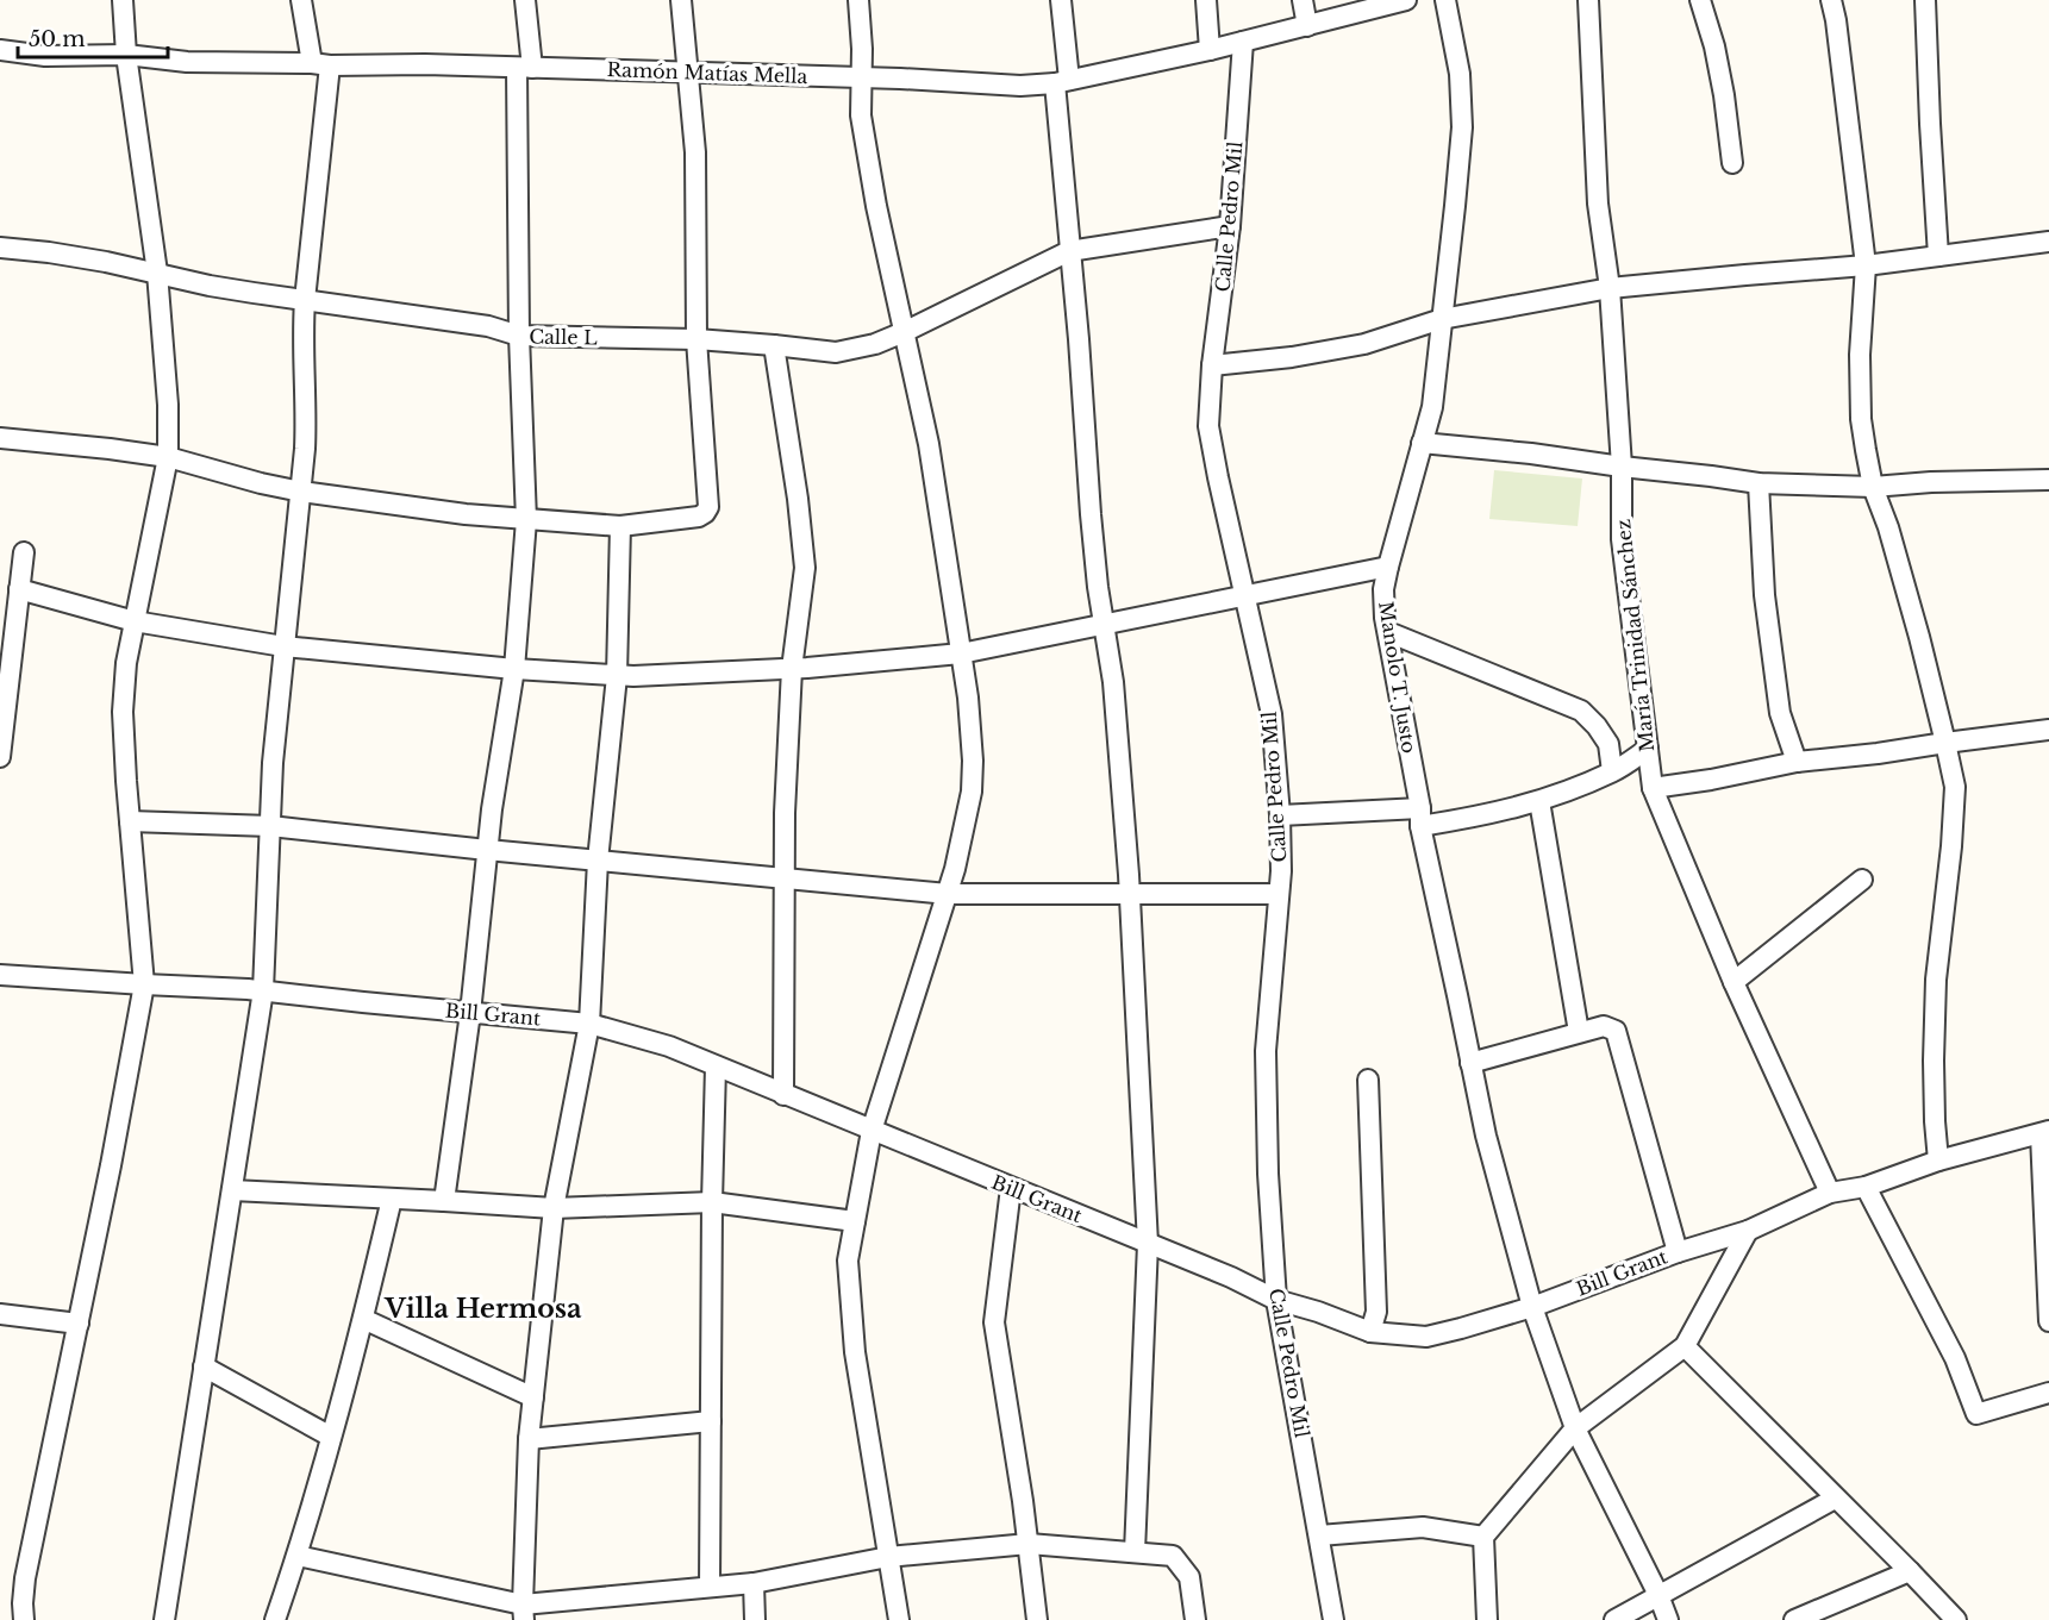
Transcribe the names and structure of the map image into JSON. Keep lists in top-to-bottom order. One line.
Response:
{"streets":{"street":["Ramón Matías Mella","Calle Pedro Mil","Calle L","María Trinidad Sánchez","Manolo T. Justo","Bill Grant"]},"crossings":[["Ramón Matías Mella","Calle Pedro Mil"],["Calle Pedro Mil","Calle L"],["Calle Pedro Mil","Bill Grant"],["María Trinidad Sánchez","Bill Grant"],["Manolo T. Justo","Bill Grant"]],"districts":["Villa Hermosa"],"scale_bar":"50 m"}
